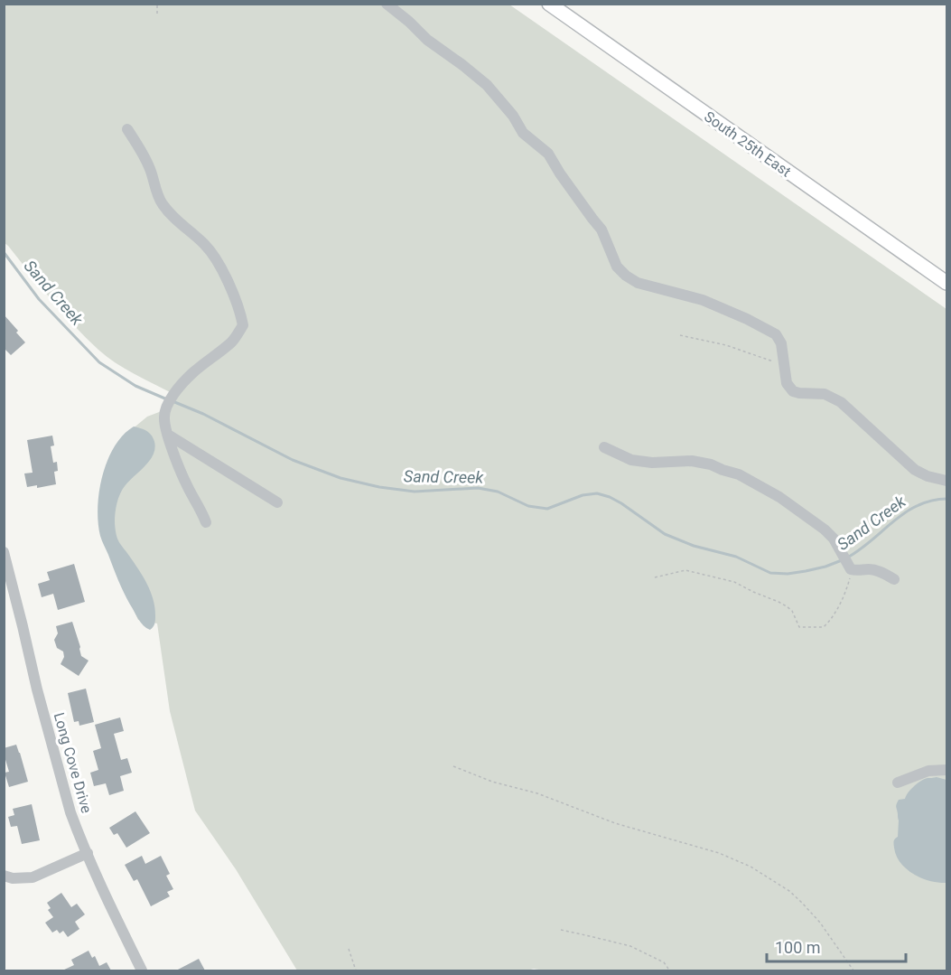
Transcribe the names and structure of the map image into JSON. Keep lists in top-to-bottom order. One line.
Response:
{"streets":{"main road":["South 25th East"],"street":["Long Cove Drive"]},"water":["Sand Creek"],"scale_bar":"100 m"}
